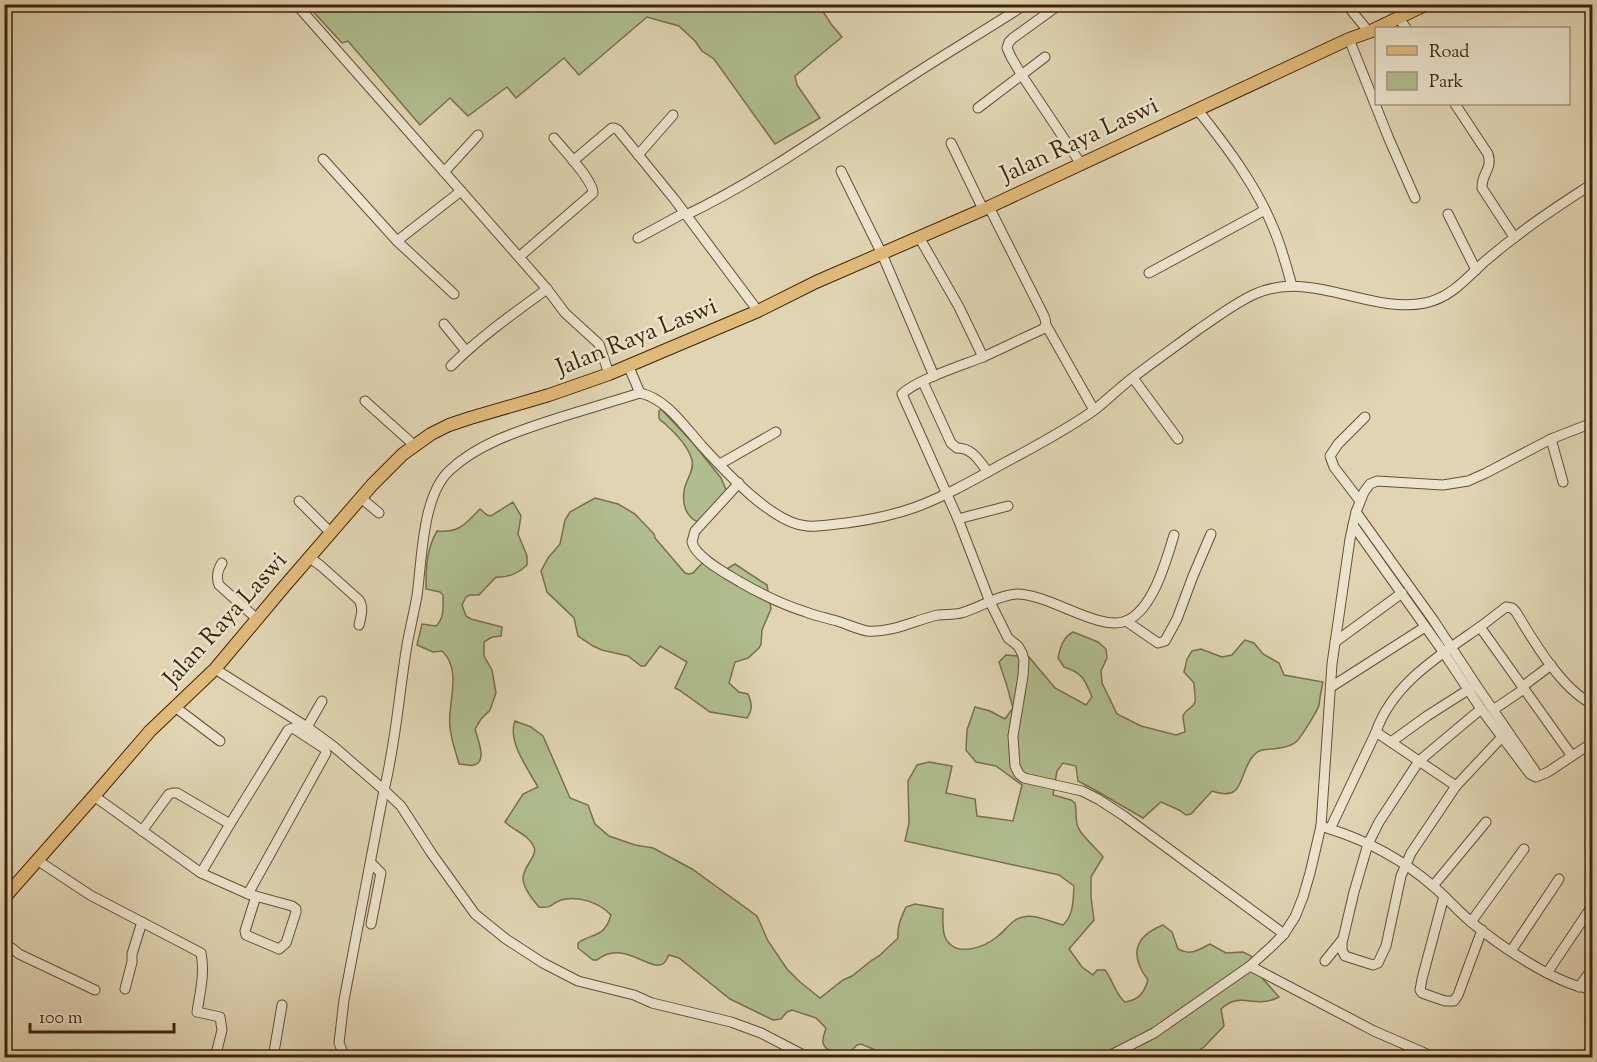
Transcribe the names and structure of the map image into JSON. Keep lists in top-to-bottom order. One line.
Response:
{"streets":{"main road":["Jalan Raya Laswi"]},"legend":["Road","Park"],"scale_bar":"100 m"}
